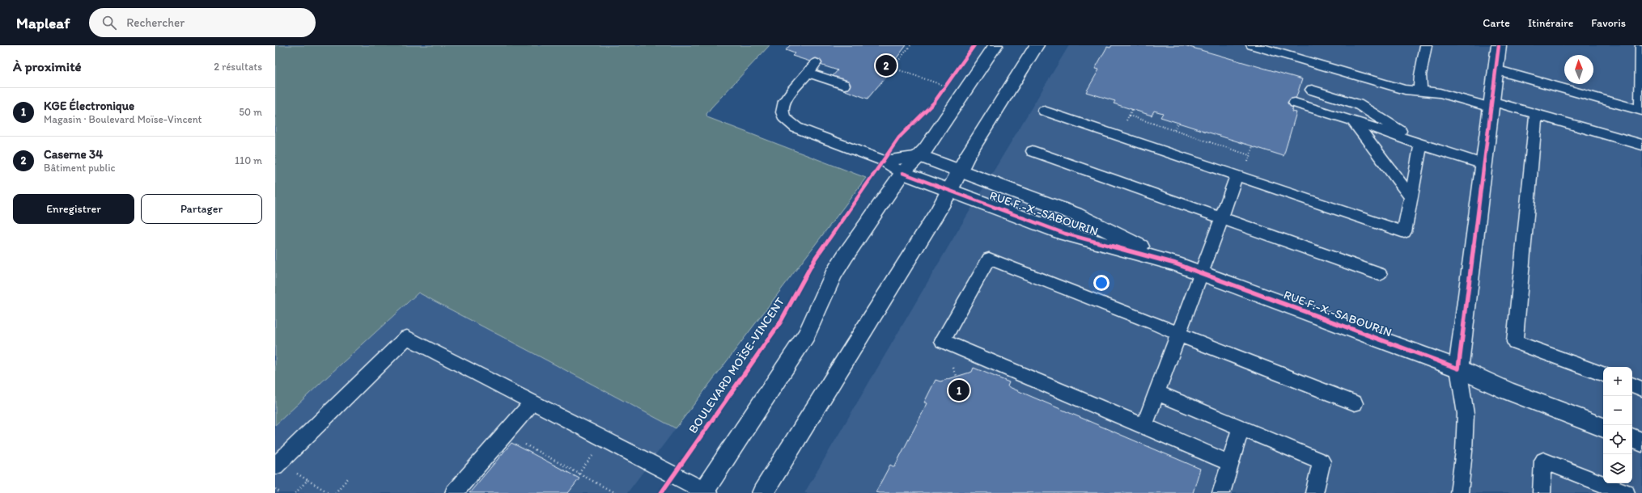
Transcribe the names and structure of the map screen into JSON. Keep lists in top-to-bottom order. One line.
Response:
{"streets":{"street":["RUE F.-X.-SABOURIN"],"cycle path":["BOULEVARD MOÏSE-VINCENT"]},"north":"top","page":{"header":"Mapleaf","search":"Rechercher","nav":["Carte","Itinéraire","Favoris"],"heading":["À proximité","2 résultats"],"pins":["2","1"],"list":[{"mark":"1","name":"KGE Électronique","note":"Magasin · Boulevard Moïse-Vincent","value":"50 m"},{"mark":"2","name":"Caserne 34","note":"Bâtiment public","value":"110 m"}],"buttons":["Enregistrer","Partager"],"map_buttons":["+","−"]}}
